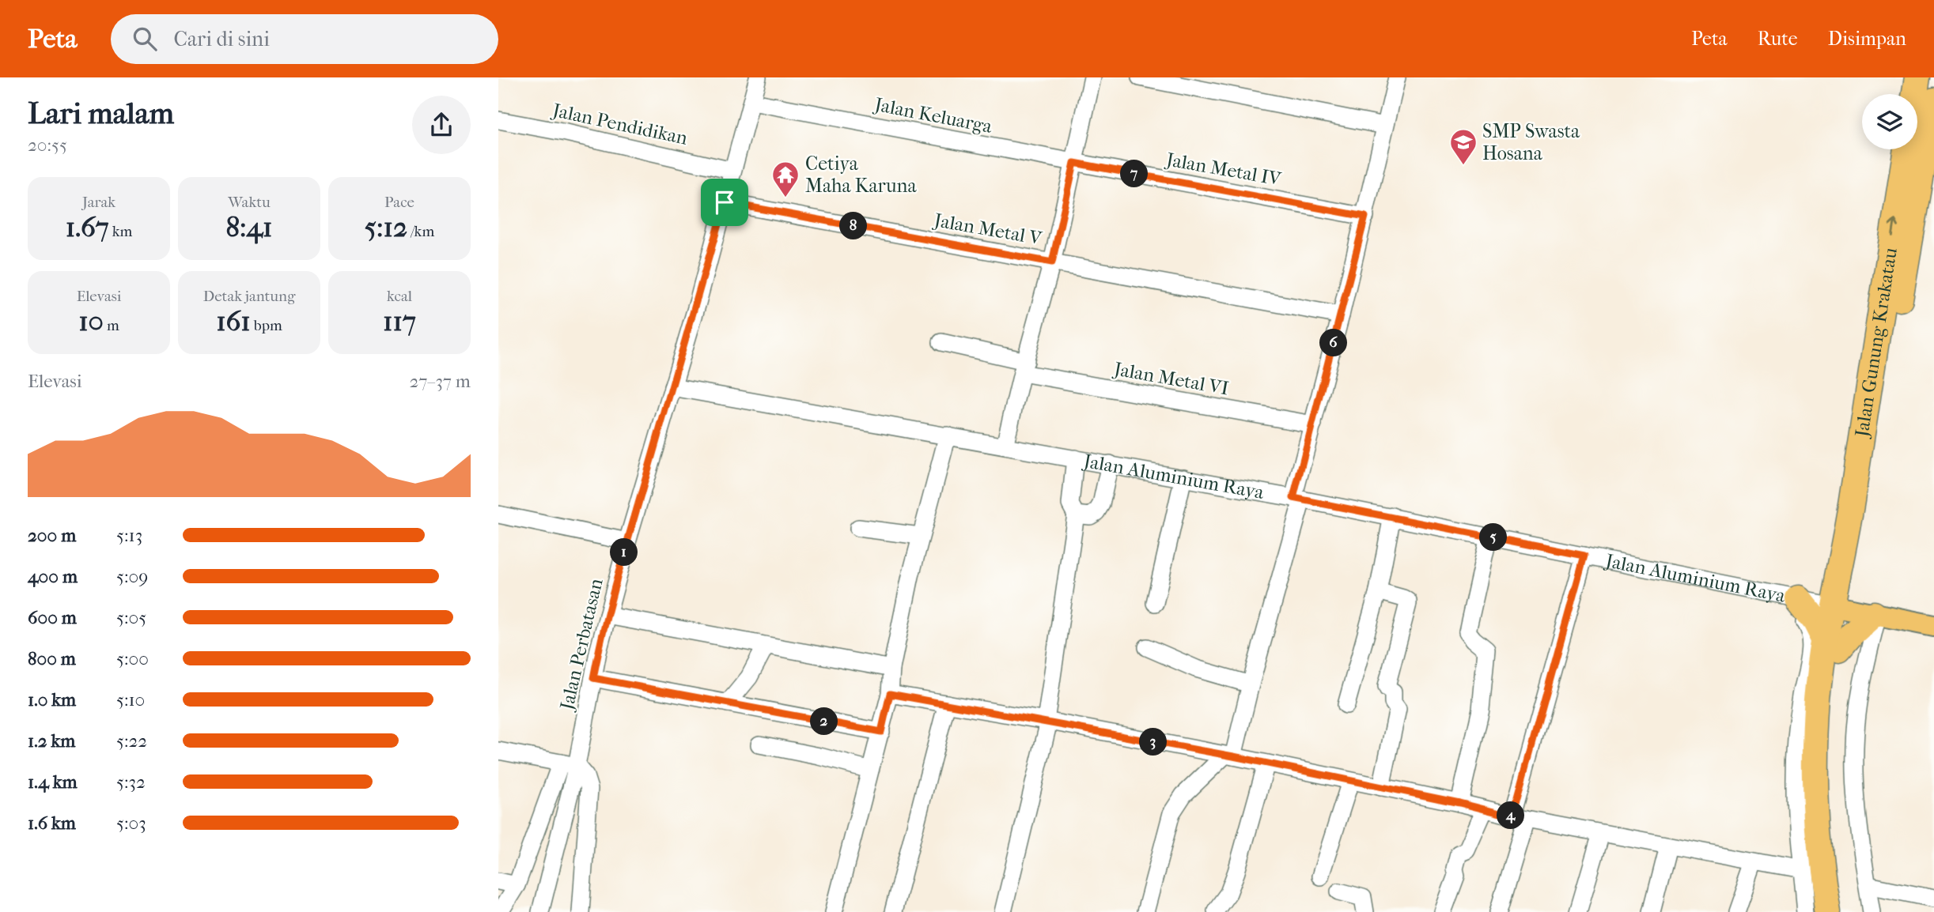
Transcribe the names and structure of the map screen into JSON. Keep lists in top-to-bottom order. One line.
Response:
{"streets":{"highway":["Jalan Gunung Krakatau"],"main road":["Jalan Aluminium Raya"],"street":["Jalan Keluarga","Jalan Pendidikan","Jalan Metal IV","Jalan Metal V","Jalan Metal VI","Jalan Perbatasan"]},"crossings":[["Jalan Keluarga","Jalan Metal IV"],["Jalan Keluarga","Jalan Perbatasan"],["Jalan Pendidikan","Jalan Perbatasan"],["Jalan Metal V","Jalan Perbatasan"],["Jalan Gunung Krakatau","Jalan Aluminium Raya"],["Jalan Aluminium Raya","Jalan Perbatasan"]],"places":{"school or university":["SMP Swasta Hosana"],"temple":["Cetiya Maha Karuna"]},"page":{"header":"Peta","search":"Cari di sini","nav":["Peta","Rute","Disimpan"],"heading":["Lari malam","20:55"],"pins":["7","8","6","5","1","2","3","4"],"stats":[["Jarak","1.67 km"],["Waktu","8:41"],["Pace","5:12 /km"],["Elevasi","10 m"],["Detak jantung","161 bpm"],["kcal","117"]],"chart":["Elevasi","27–37 m"],"list":[{"name":"200 m","note":"5:13"},{"name":"400 m","note":"5:09"},{"name":"600 m","note":"5:05"},{"name":"800 m","note":"5:00"},{"name":"1.0 km","note":"5:10"},{"name":"1.2 km","note":"5:22"},{"name":"1.4 km","note":"5:32"},{"name":"1.6 km","note":"5:03"}]}}
